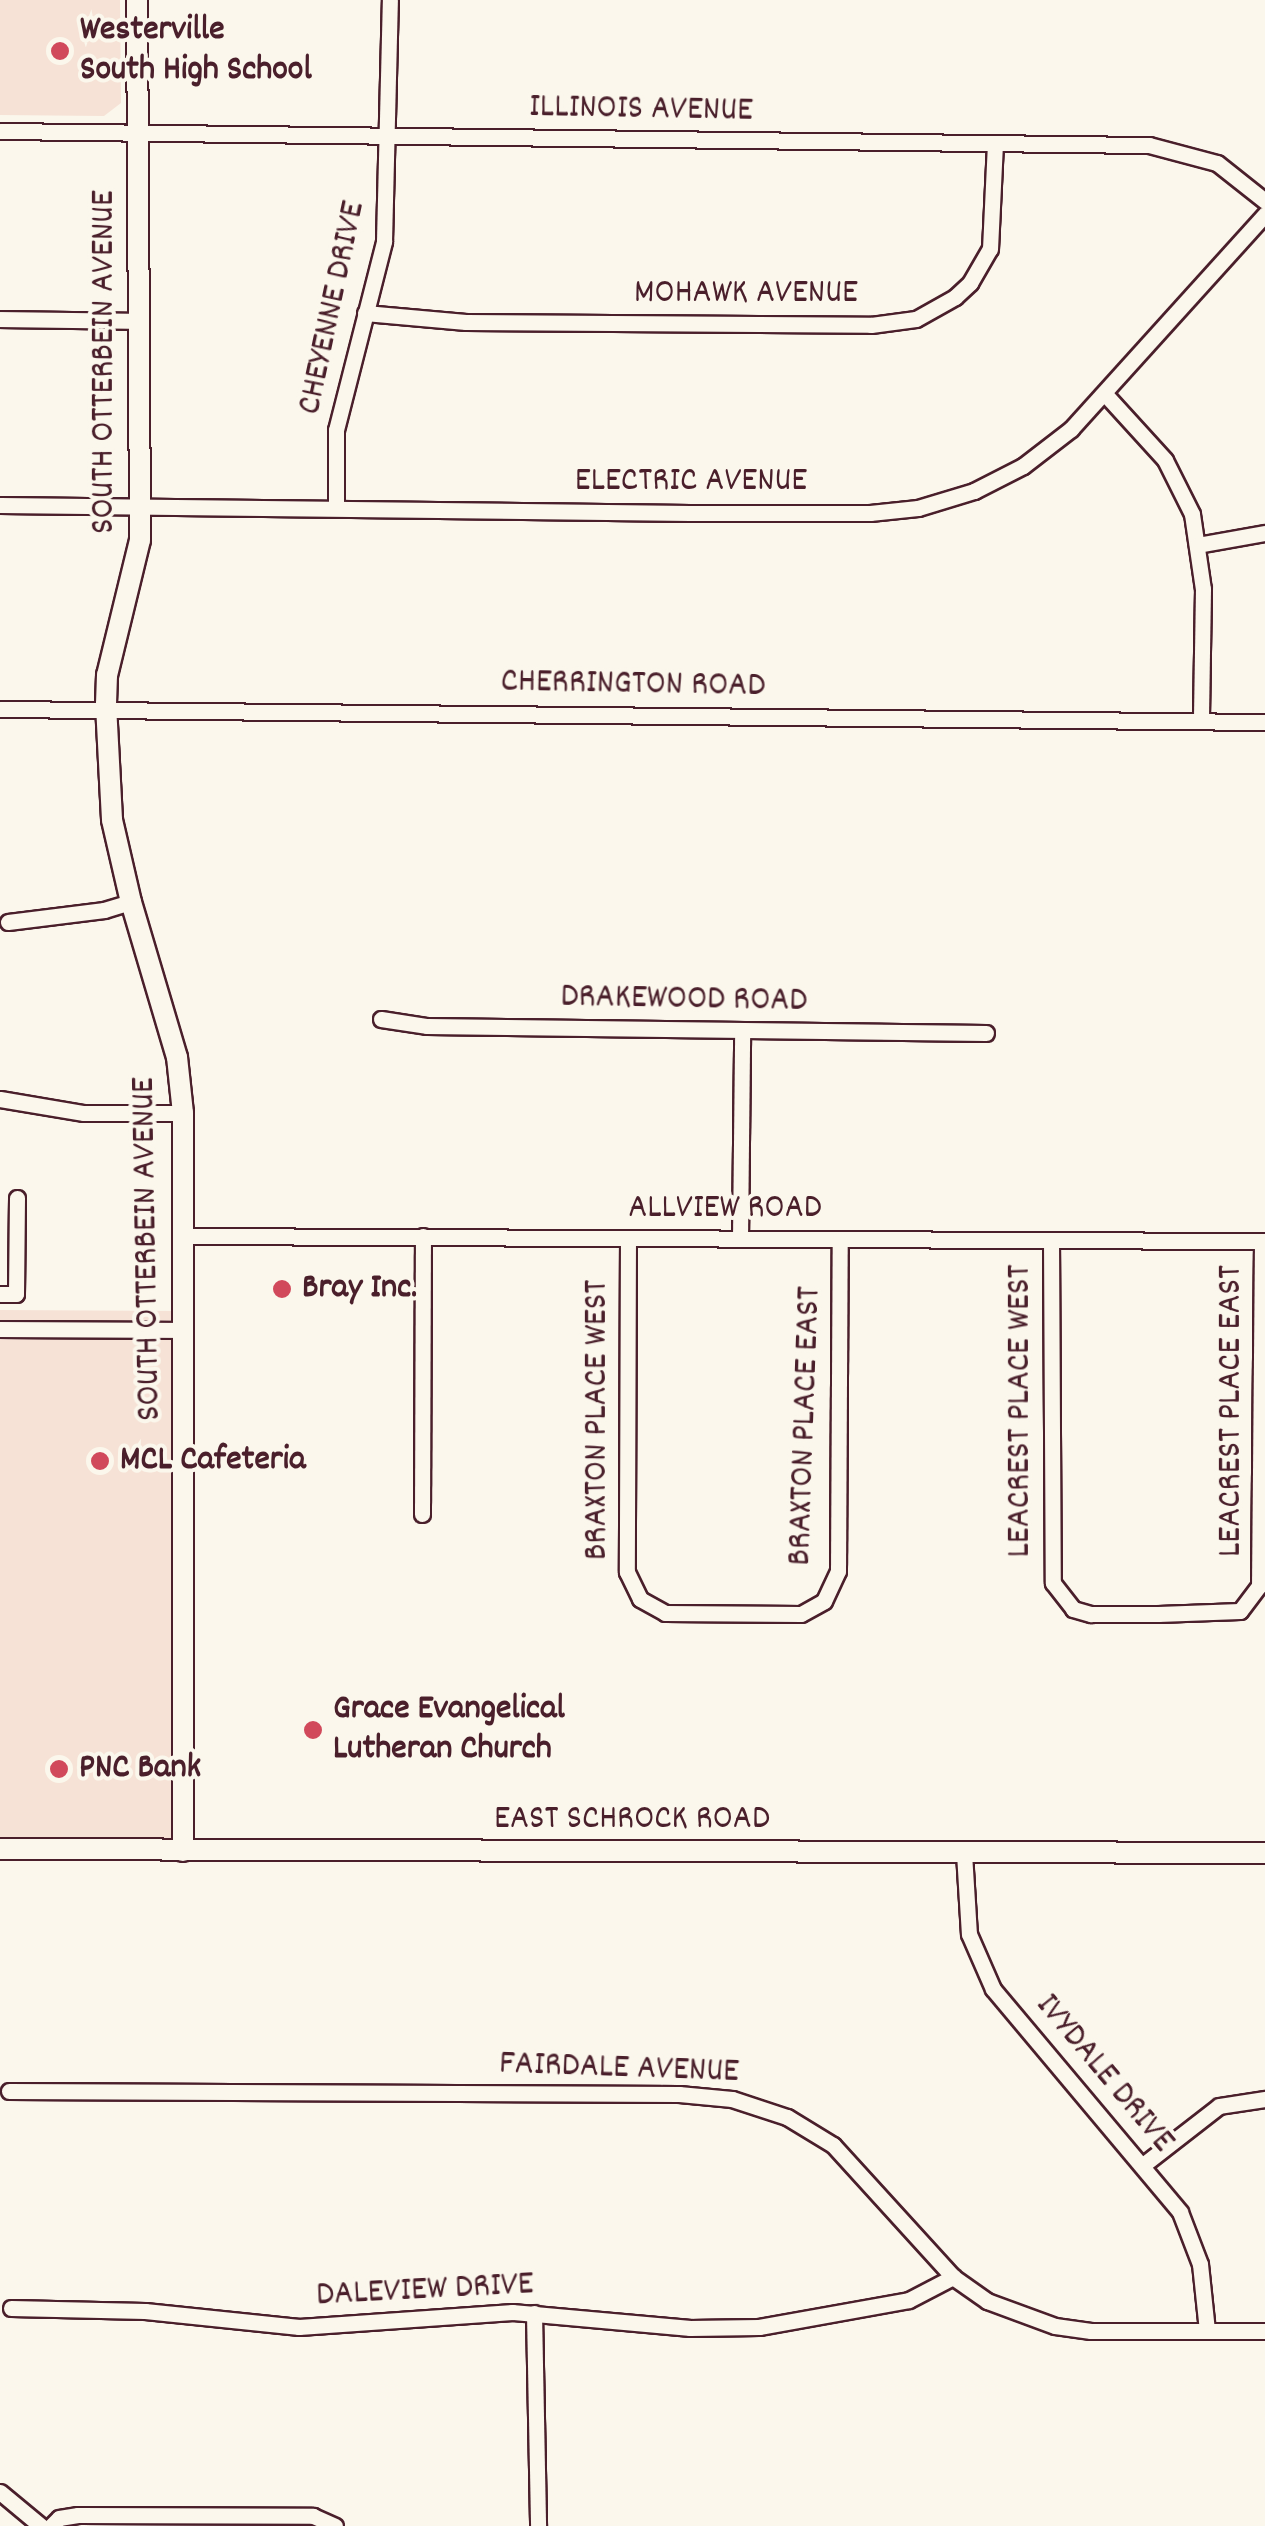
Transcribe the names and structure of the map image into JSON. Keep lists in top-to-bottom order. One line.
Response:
{"streets":{"street":["ILLINOIS AVENUE","MOHAWK AVENUE","CHEYENNE DRIVE","SOUTH OTTERBEIN AVENUE","ELECTRIC AVENUE","CHERRINGTON ROAD","DRAKEWOOD ROAD","ALLVIEW ROAD","LEACREST PLACE WEST","LEACREST PLACE EAST","BRAXTON PLACE WEST","BRAXTON PLACE EAST","EAST SCHROCK ROAD","FAIRDALE AVENUE","IVYDALE DRIVE","DALEVIEW DRIVE"]},"crossings":[["ILLINOIS AVENUE","MOHAWK AVENUE"],["ILLINOIS AVENUE","CHEYENNE DRIVE"],["ILLINOIS AVENUE","SOUTH OTTERBEIN AVENUE"],["MOHAWK AVENUE","CHEYENNE DRIVE"],["CHEYENNE DRIVE","ELECTRIC AVENUE"],["SOUTH OTTERBEIN AVENUE","ELECTRIC AVENUE"],["SOUTH OTTERBEIN AVENUE","CHERRINGTON ROAD"],["SOUTH OTTERBEIN AVENUE","ALLVIEW ROAD"],["SOUTH OTTERBEIN AVENUE","EAST SCHROCK ROAD"],["ALLVIEW ROAD","LEACREST PLACE WEST"],["ALLVIEW ROAD","LEACREST PLACE EAST"],["ALLVIEW ROAD","BRAXTON PLACE WEST"],["ALLVIEW ROAD","BRAXTON PLACE EAST"],["LEACREST PLACE WEST","LEACREST PLACE EAST"],["BRAXTON PLACE WEST","BRAXTON PLACE EAST"],["EAST SCHROCK ROAD","IVYDALE DRIVE"],["FAIRDALE AVENUE","IVYDALE DRIVE"],["FAIRDALE AVENUE","DALEVIEW DRIVE"]],"places":["Westerville South High School","Bray Inc.","MCL Cafeteria","Grace Evangelical Lutheran Church","PNC Bank"]}
